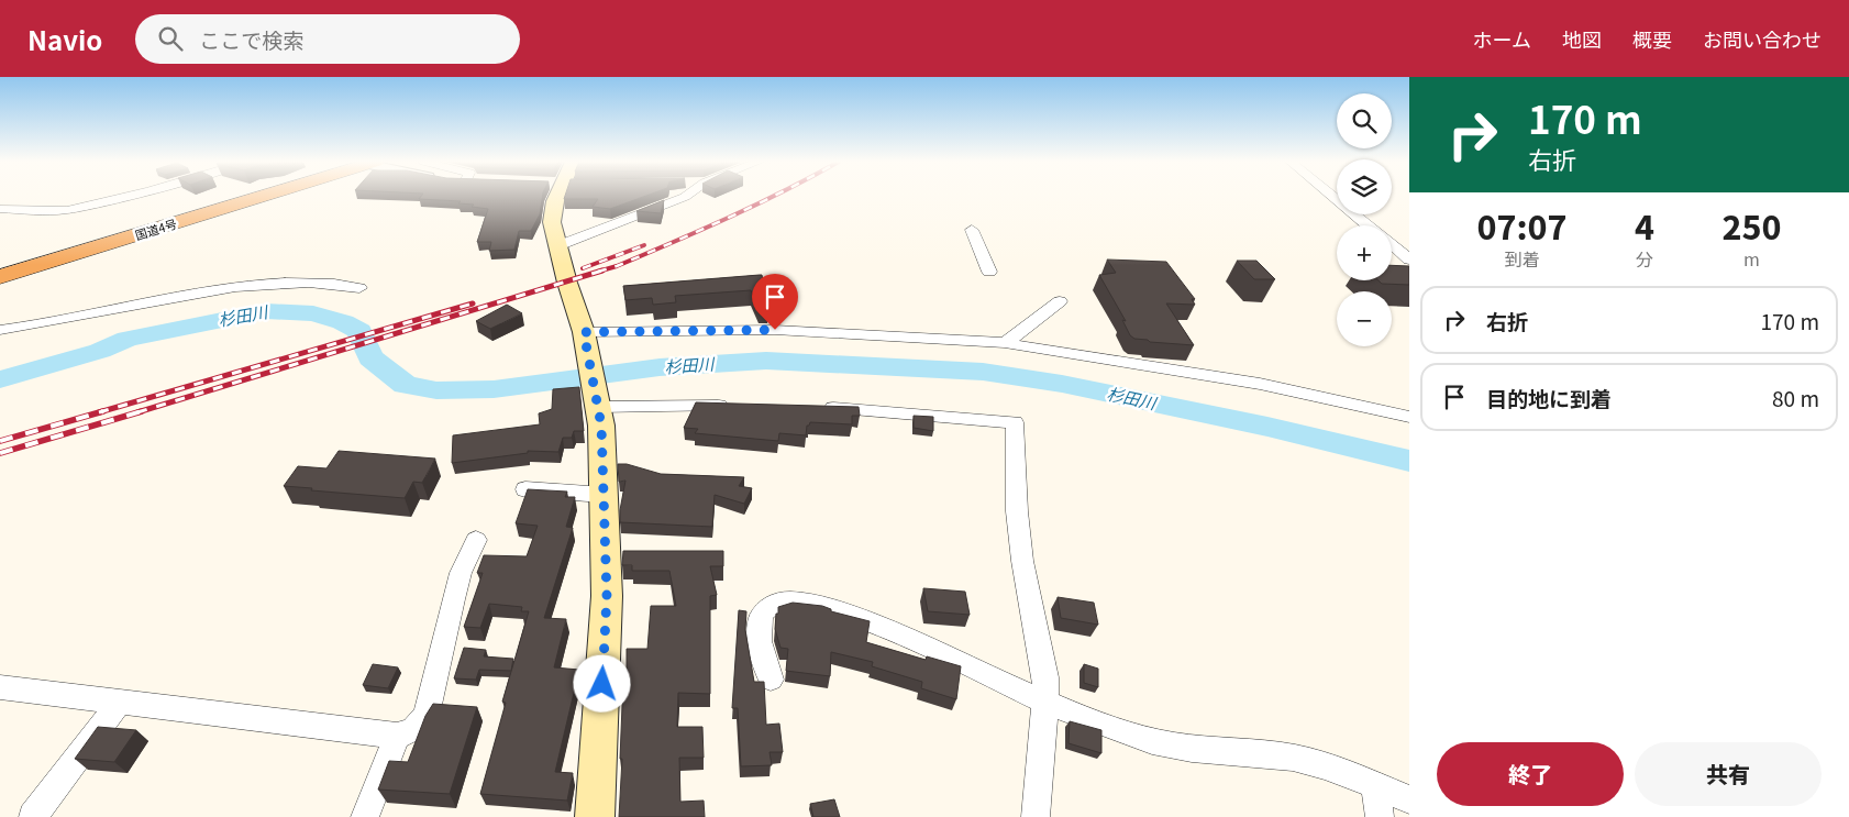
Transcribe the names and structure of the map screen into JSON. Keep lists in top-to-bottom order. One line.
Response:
{"streets":{"highway":["国道4号"]},"water":["杉田川"],"page":{"header":"Navio","search":"ここで検索","nav":["ホーム","地図","概要","お問い合わせ"],"turn":["170 m","右折"],"map_buttons":["+","−"],"eta":["07:07","到着","4","分","250","m"],"list":[{"name":"右折","value":"170 m"},{"name":"目的地に到着","value":"80 m"}],"buttons":["終了","共有"]}}
